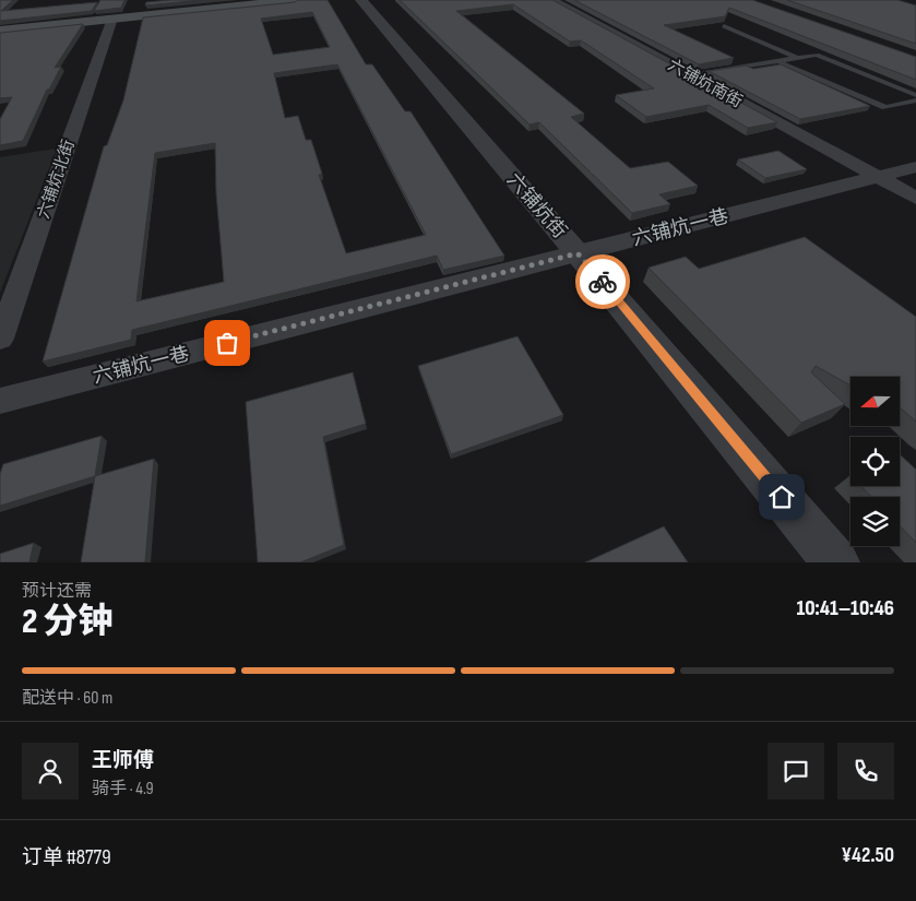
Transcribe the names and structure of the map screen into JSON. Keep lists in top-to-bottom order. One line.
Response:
{"streets":{"street":["六铺炕南街","六铺炕北街","六铺炕街","六铺炕一巷"]},"crossings":[["六铺炕南街","六铺炕一巷"],["六铺炕街","六铺炕一巷"]],"north":"left","page":{"heading":["2 分钟","预计还需","10:41–10:46"],"panel":["王师傅","骑手 · 4.9","订单 #8779","¥42.50"],"bar":"配送中 · 60 m"}}
